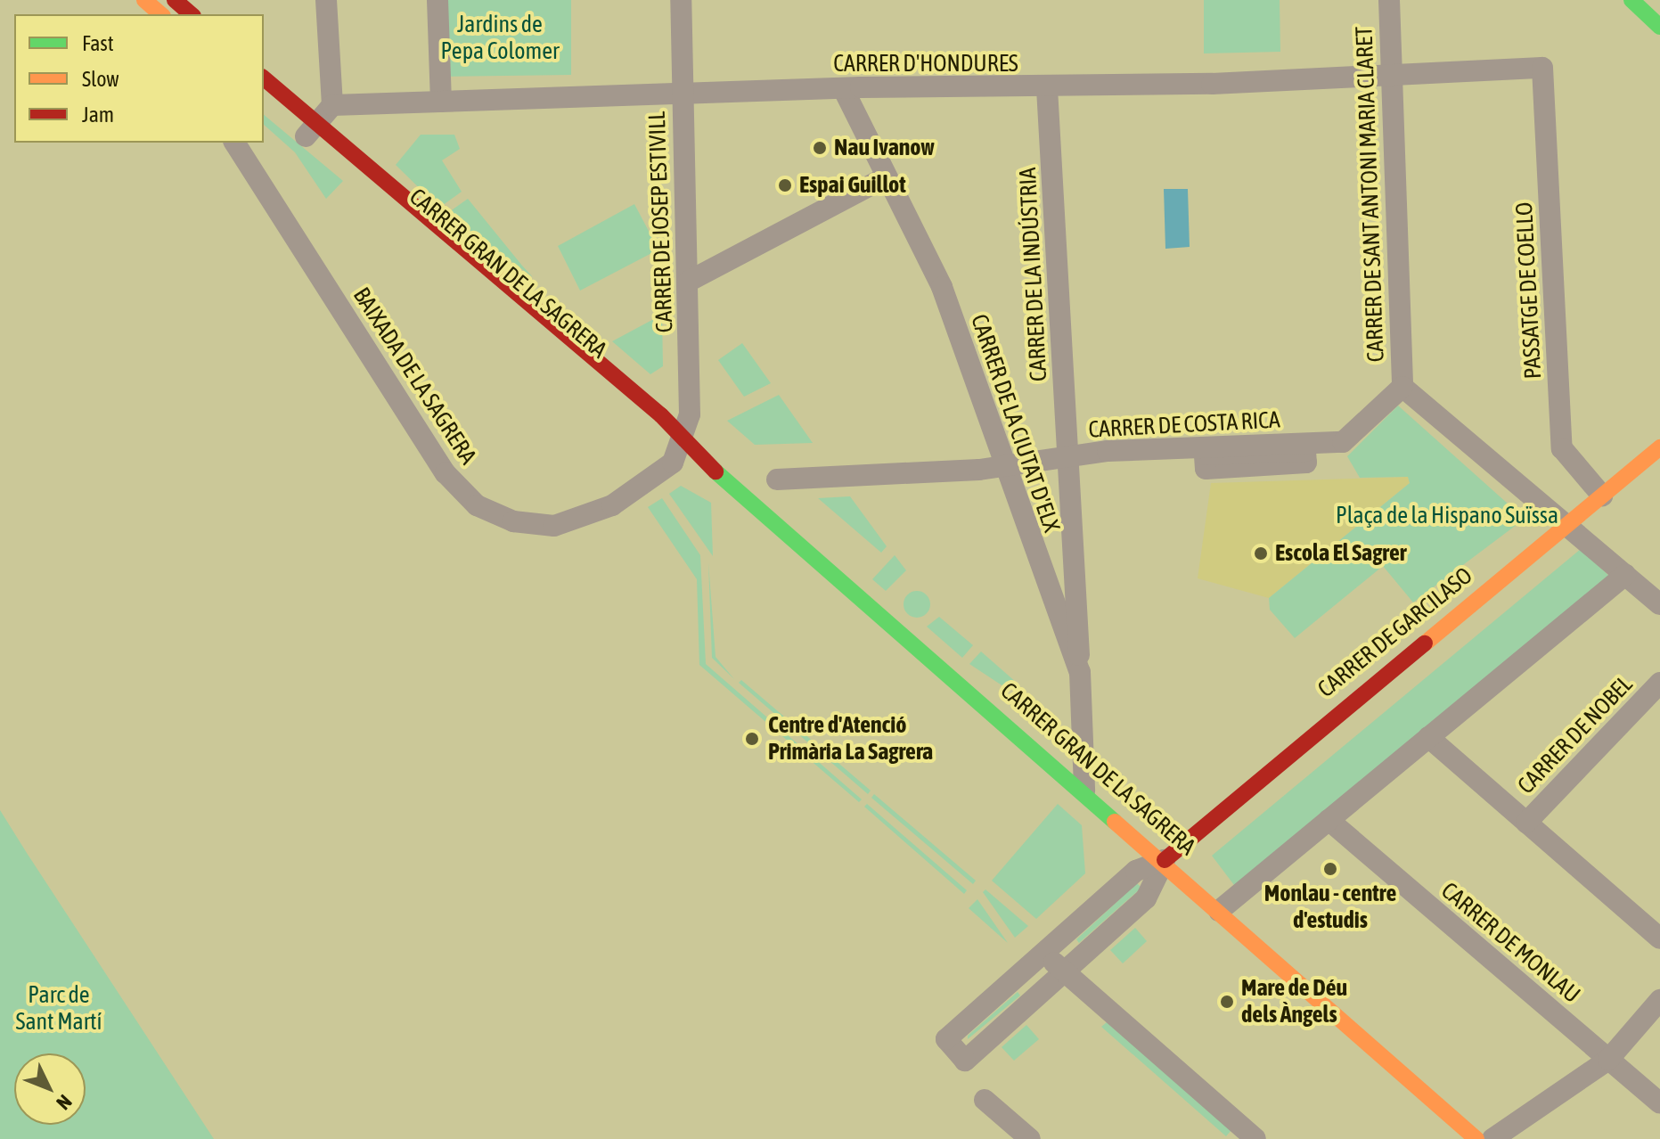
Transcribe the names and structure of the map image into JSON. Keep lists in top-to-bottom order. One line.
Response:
{"streets":{"street":["CARRER D'HONDURES","CARRER DE SANT ANTONI MARIA CLARET","CARRER DE JOSEP ESTIVILL","CARRER GRAN DE LA SAGRERA","CARRER DE LA INDÚSTRIA","PASSATGE DE COELLO","BAIXADA DE LA SAGRERA","CARRER DE LA CIUTAT D'ELX","CARRER DE COSTA RICA","CARRER DE GARCILASO","CARRER DE NOBEL","CARRER DE MONLAU"]},"crossings":[["CARRER D'HONDURES","CARRER DE SANT ANTONI MARIA CLARET"],["CARRER D'HONDURES","CARRER DE JOSEP ESTIVILL"],["CARRER D'HONDURES","CARRER DE LA INDÚSTRIA"],["CARRER D'HONDURES","PASSATGE DE COELLO"],["CARRER D'HONDURES","CARRER DE LA CIUTAT D'ELX"],["CARRER DE SANT ANTONI MARIA CLARET","CARRER DE COSTA RICA"],["CARRER DE SANT ANTONI MARIA CLARET","CARRER DE GARCILASO"],["CARRER DE JOSEP ESTIVILL","CARRER GRAN DE LA SAGRERA"],["CARRER DE JOSEP ESTIVILL","BAIXADA DE LA SAGRERA"],["CARRER GRAN DE LA SAGRERA","BAIXADA DE LA SAGRERA"],["CARRER GRAN DE LA SAGRERA","CARRER DE LA CIUTAT D'ELX"],["CARRER GRAN DE LA SAGRERA","CARRER DE GARCILASO"],["CARRER DE LA INDÚSTRIA","CARRER DE LA CIUTAT D'ELX"],["CARRER DE LA INDÚSTRIA","CARRER DE COSTA RICA"],["PASSATGE DE COELLO","CARRER DE GARCILASO"],["CARRER DE LA CIUTAT D'ELX","CARRER DE COSTA RICA"]],"parks":["Jardins de Pepa Colomer","Plaça de la Hispano Suïssa","Parc de Sant Martí"],"places":["Nau Ivanow","Espai Guillot","Escola El Sagrer","Centre d'Atenció Primària La Sagrera","Monlau - centre d'estudis","Mare de Déu dels Àngels"],"legend":["Fast","Slow","Jam"],"north":"bottom right"}
